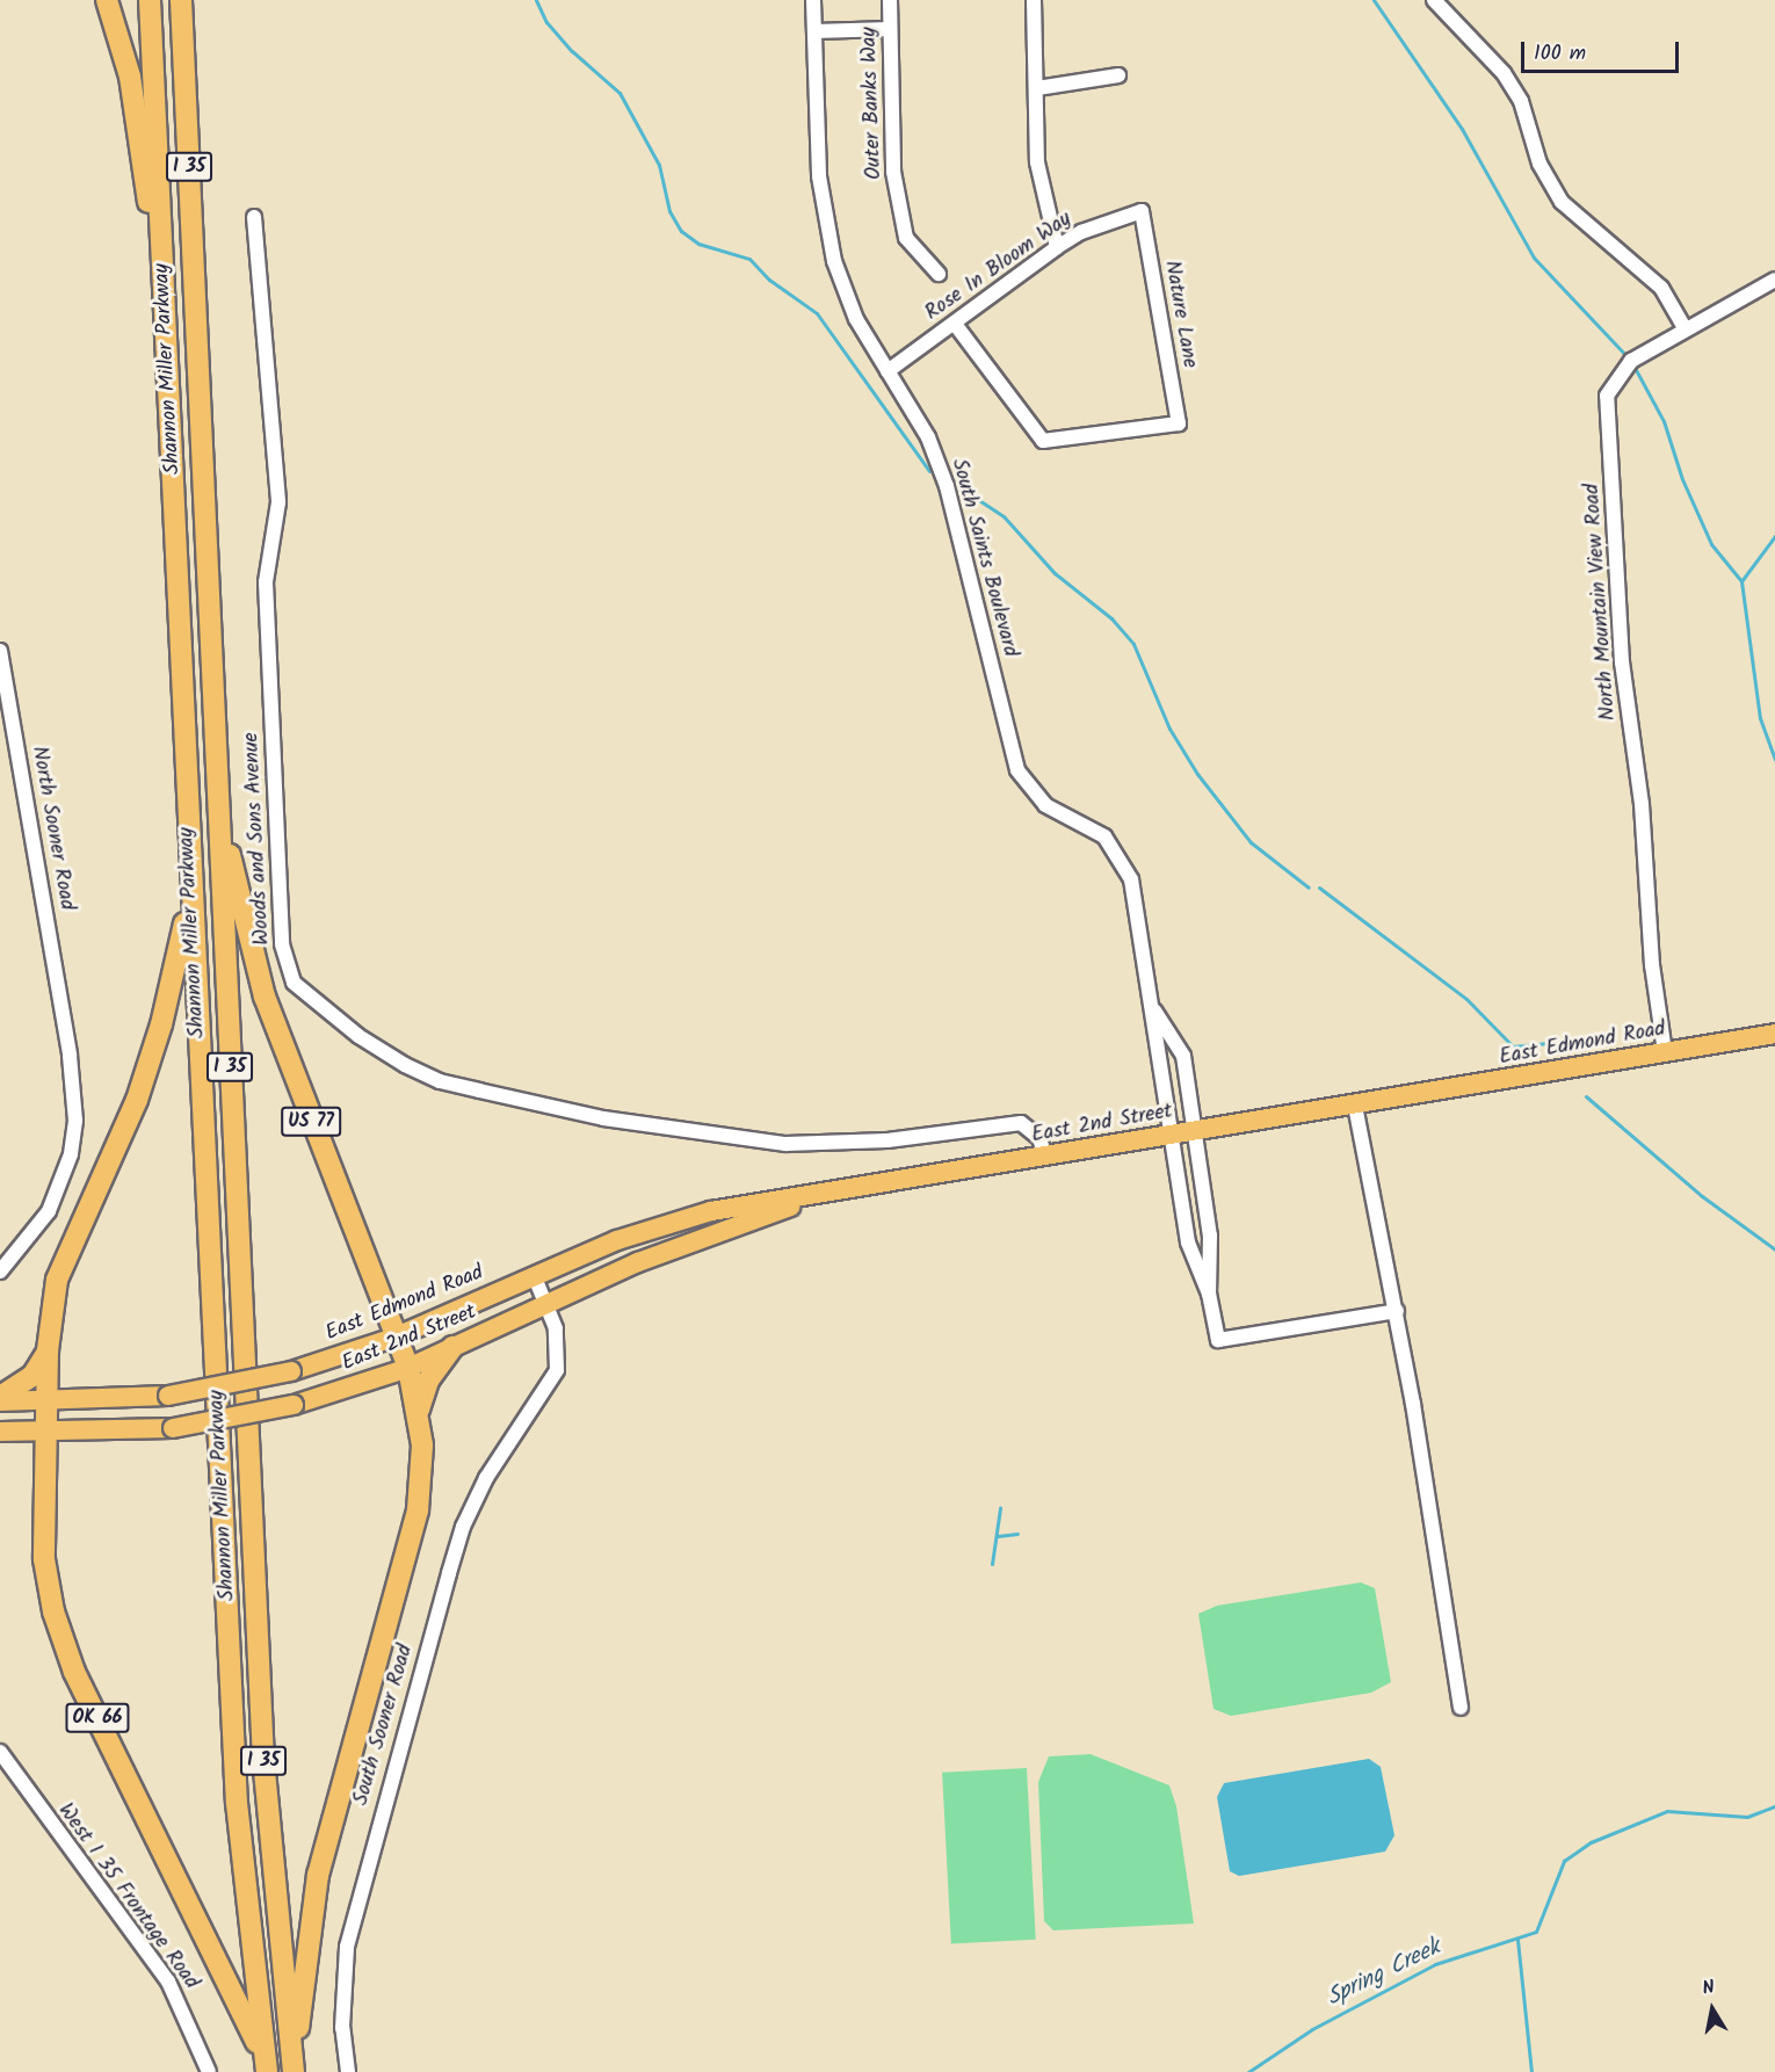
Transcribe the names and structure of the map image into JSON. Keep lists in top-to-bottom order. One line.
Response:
{"streets":{"highway":["I 35","Shannon Miller Parkway","US 77","OK 66"],"main road":["East Edmond Road","East 2nd Street"],"street":["Outer Banks Way","Rose In Bloom Way","Nature Lane","South Saints Boulevard","North Mountain View Road","North Sooner Road","Woods and Sons Avenue","South Sooner Road","West I 35 Frontage Road"]},"crossings":[["Rose In Bloom Way","Nature Lane"],["Rose In Bloom Way","South Saints Boulevard"],["Shannon Miller Parkway","US 77"],["Shannon Miller Parkway","OK 66"],["South Saints Boulevard","East 2nd Street"],["North Mountain View Road","East Edmond Road"],["Woods and Sons Avenue","East 2nd Street"],["East Edmond Road","US 77"],["East Edmond Road","East 2nd Street"],["East Edmond Road","OK 66"],["East Edmond Road","South Sooner Road"],["US 77","East 2nd Street"],["East 2nd Street","OK 66"],["East 2nd Street","South Sooner Road"]],"water":["Spring Creek"],"scale_bar":"100 m","north":"top"}
